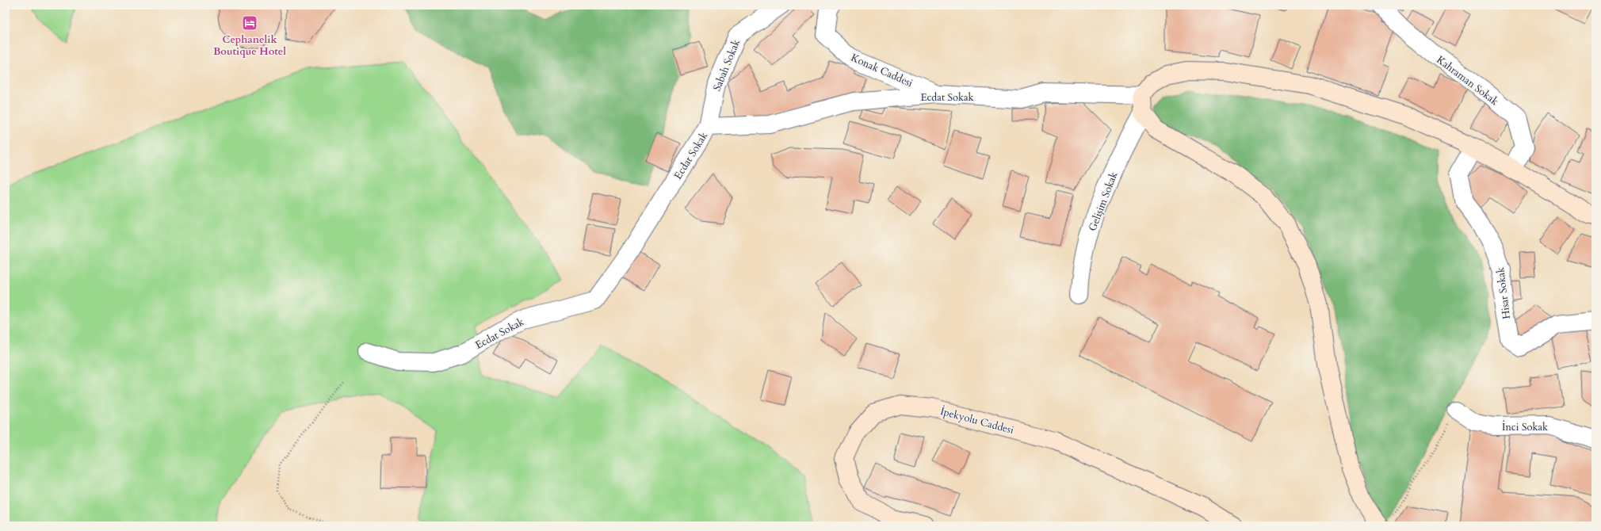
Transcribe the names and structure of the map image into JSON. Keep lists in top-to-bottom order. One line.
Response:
{"streets":{"street":["Sabah Sokak","Konak Caddesi","Kahraman Sokak","Ecdat Sokak","Gelişim Sokak","Hisar Sokak","İpekyolu Caddesi","İnci Sokak"]},"crossings":[["Sabah Sokak","Ecdat Sokak"],["Konak Caddesi","Ecdat Sokak"]],"places":{"hotel":["Cephanelik Boutique Hotel"]}}
